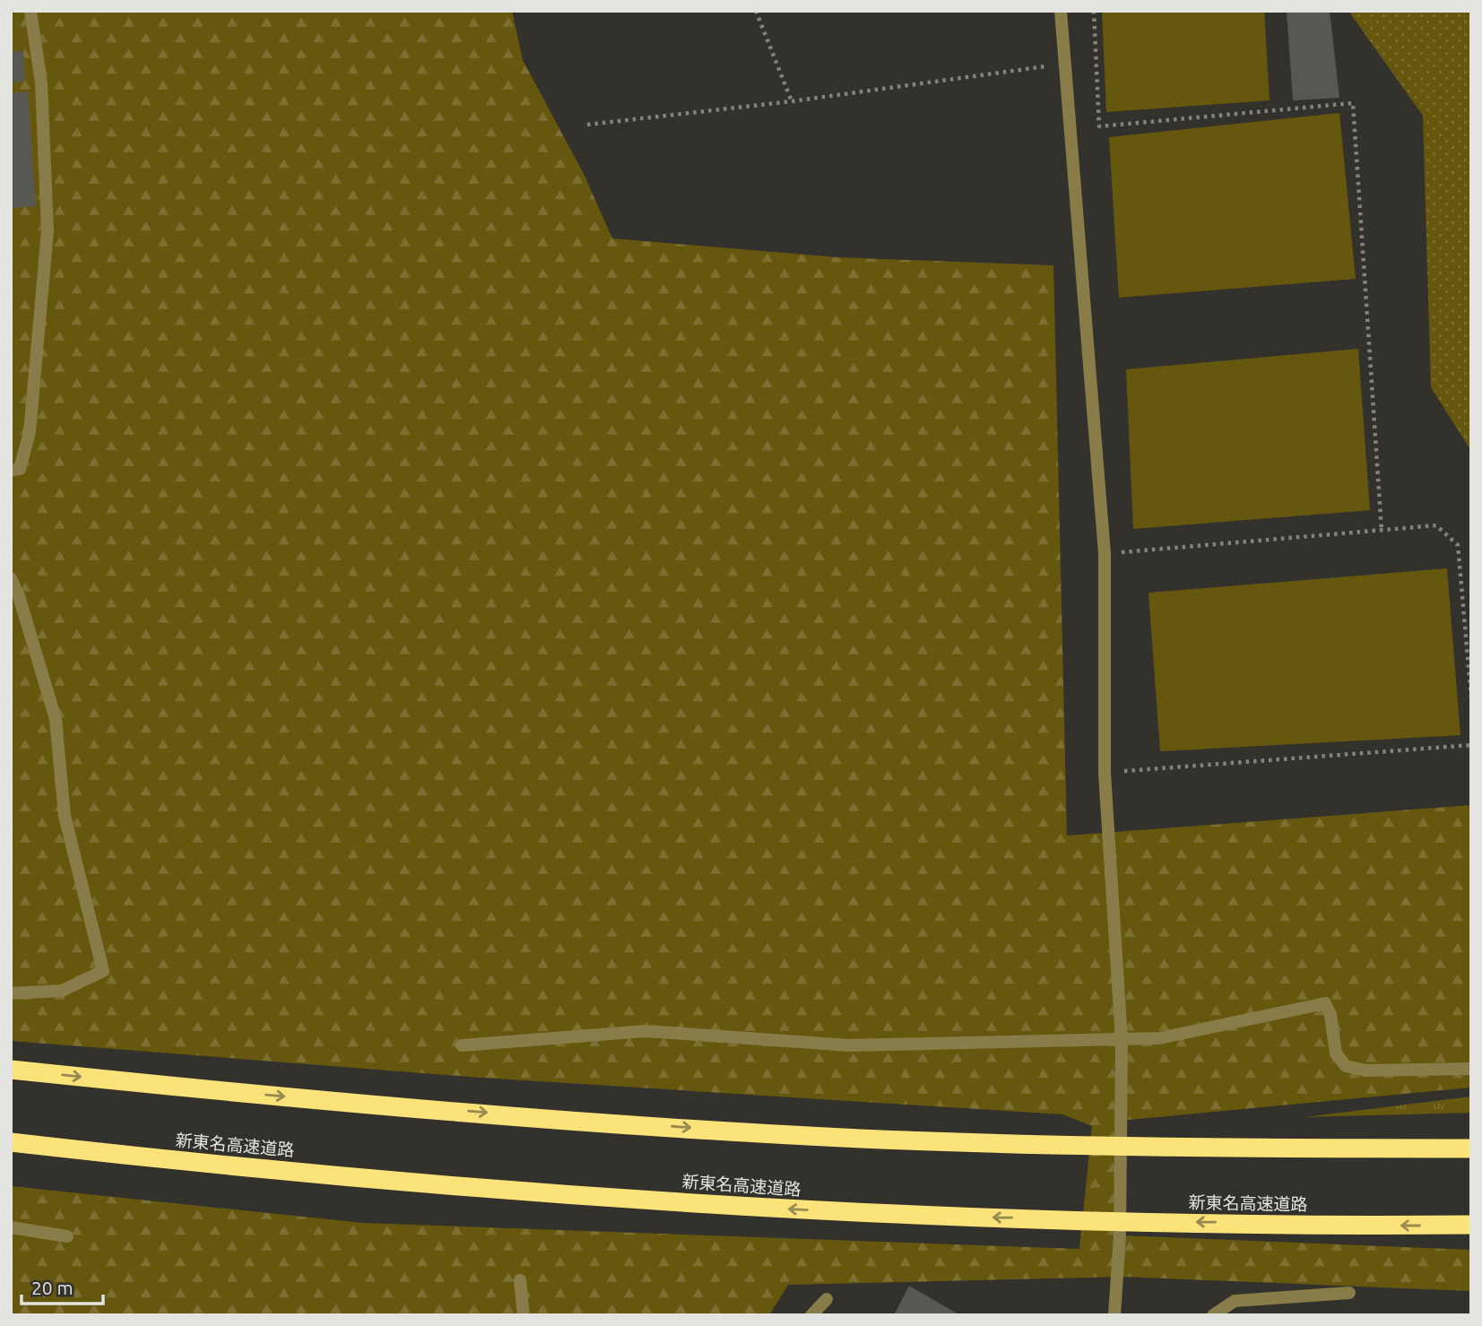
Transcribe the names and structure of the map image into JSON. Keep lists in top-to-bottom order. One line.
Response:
{"streets":{"highway":["新東名高速道路"]},"scale_bar":"20 m"}
